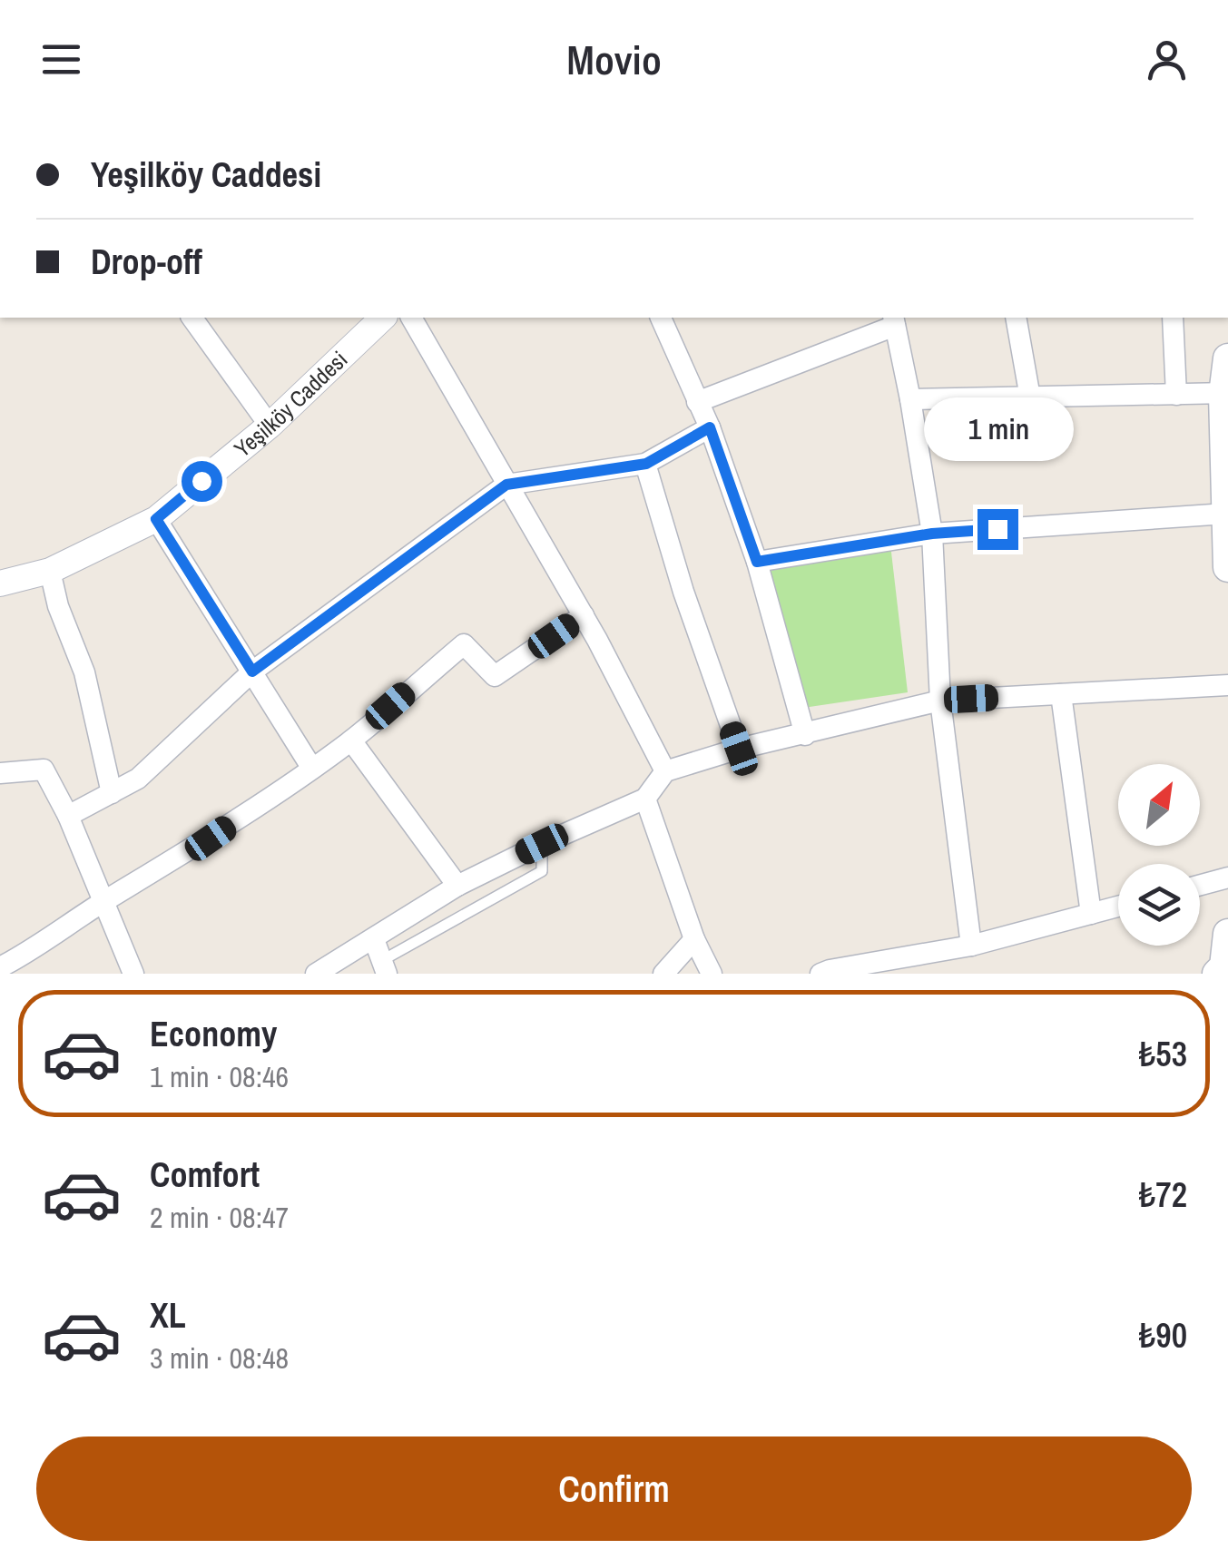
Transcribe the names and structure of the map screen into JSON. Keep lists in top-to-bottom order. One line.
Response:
{"streets":{"street":["Yeşilköy Caddesi"]},"north":"top right","page":{"header":"Movio","banner":["Yeşilköy Caddesi","Drop-off"],"bubble":"1 min","list":[{"name":"Economy","note":"1 min · 08:46","value":"₺53"},{"name":"Comfort","note":"2 min · 08:47","value":"₺72"},{"name":"XL","note":"3 min · 08:48","value":"₺90"}],"buttons":"Confirm"}}
